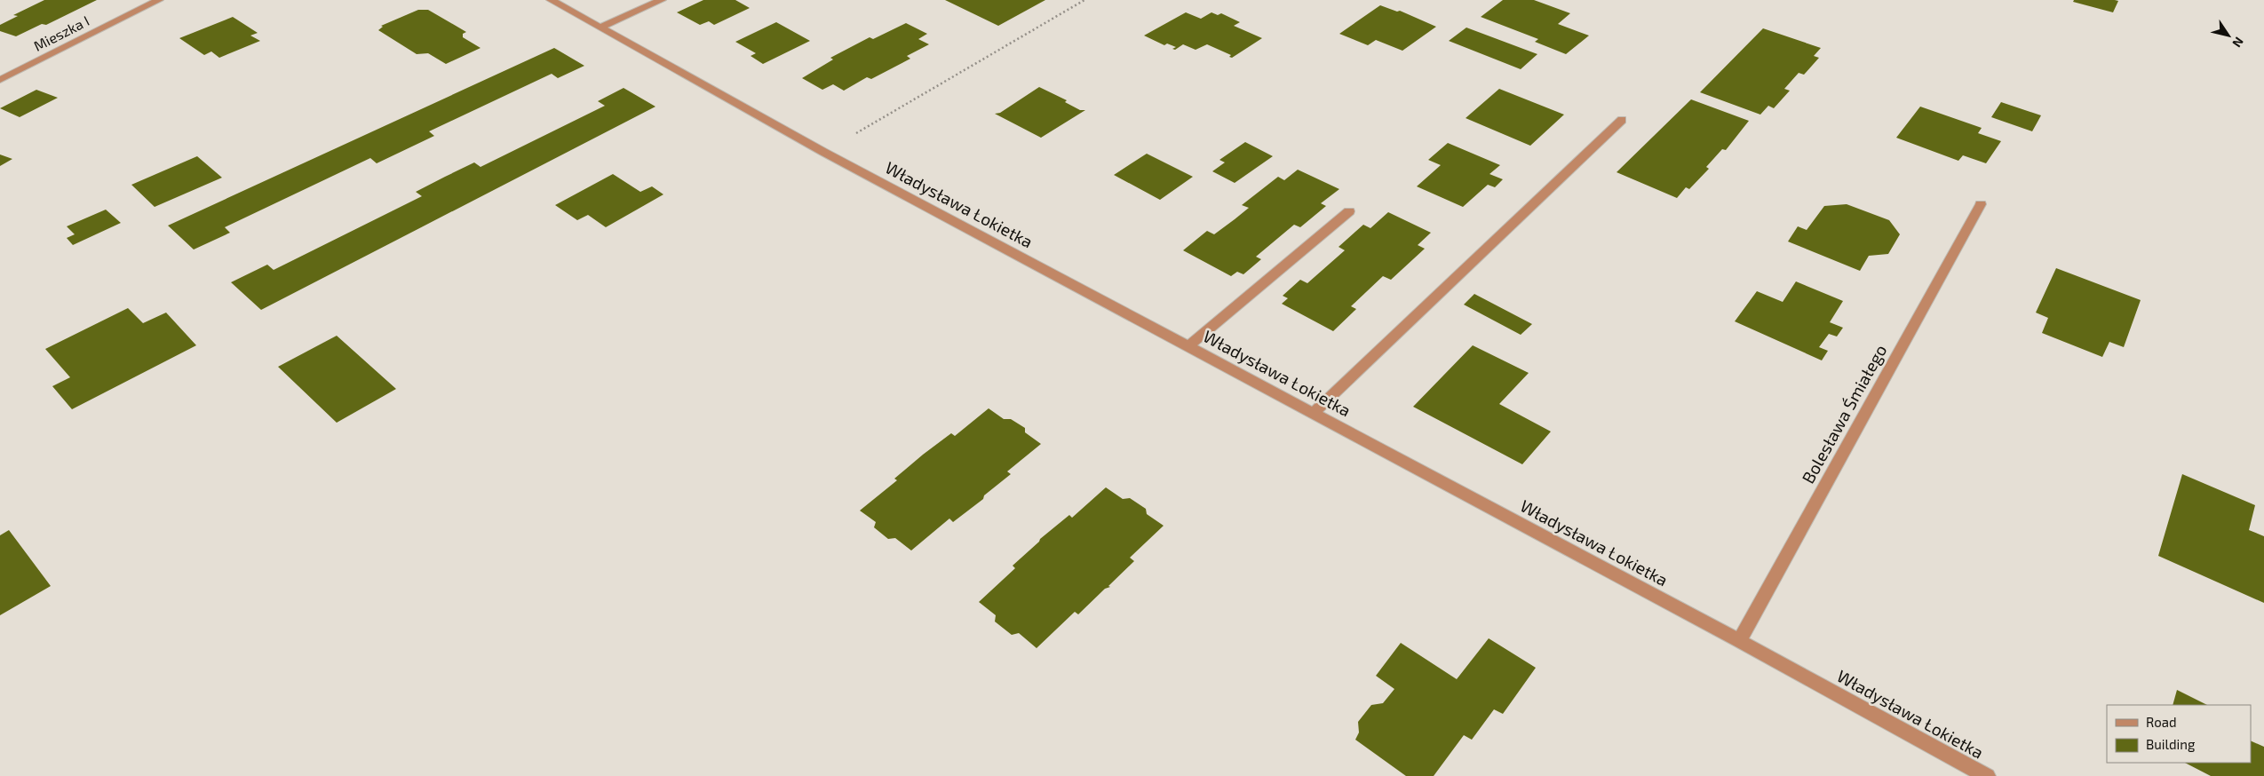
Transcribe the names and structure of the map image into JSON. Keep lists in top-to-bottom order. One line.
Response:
{"streets":{"street":["Mieszka I","Władysława Łokietka","Bolesława Śmiałego"]},"crossings":[["Władysława Łokietka","Bolesława Śmiałego"]],"legend":["Road","Building"],"north":"bottom right"}
